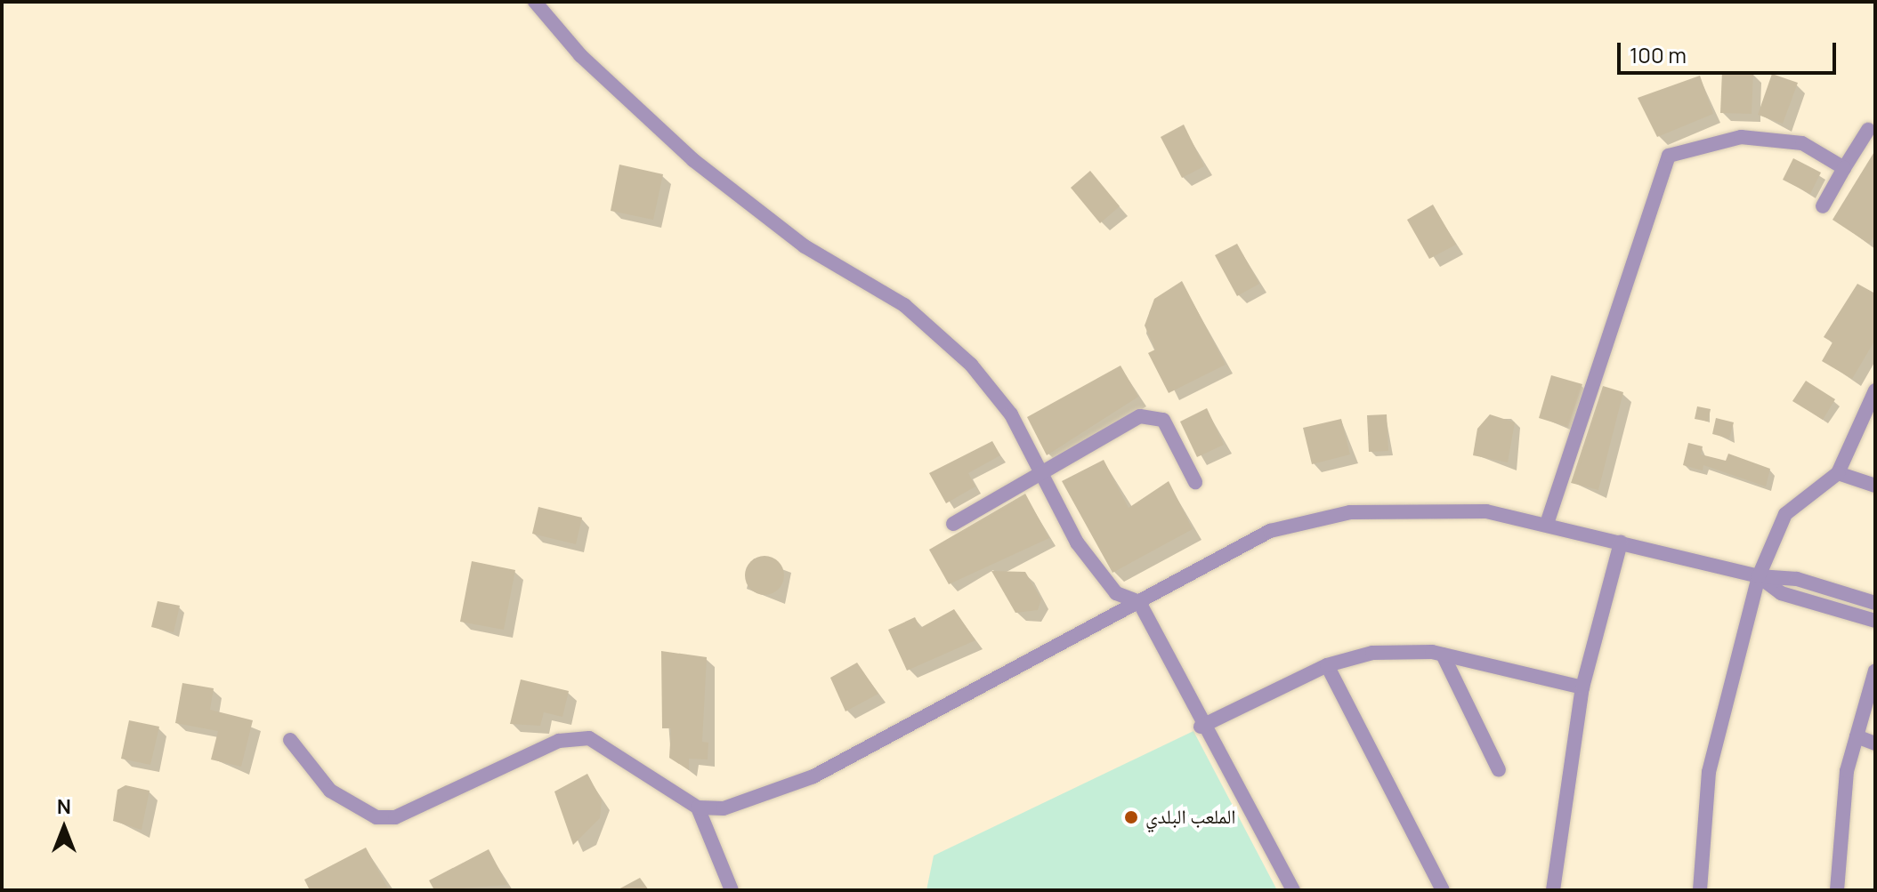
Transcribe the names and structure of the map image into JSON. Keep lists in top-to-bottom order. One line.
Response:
{"places":["الملعب البلدي"],"scale_bar":"100 m","north":"top"}
